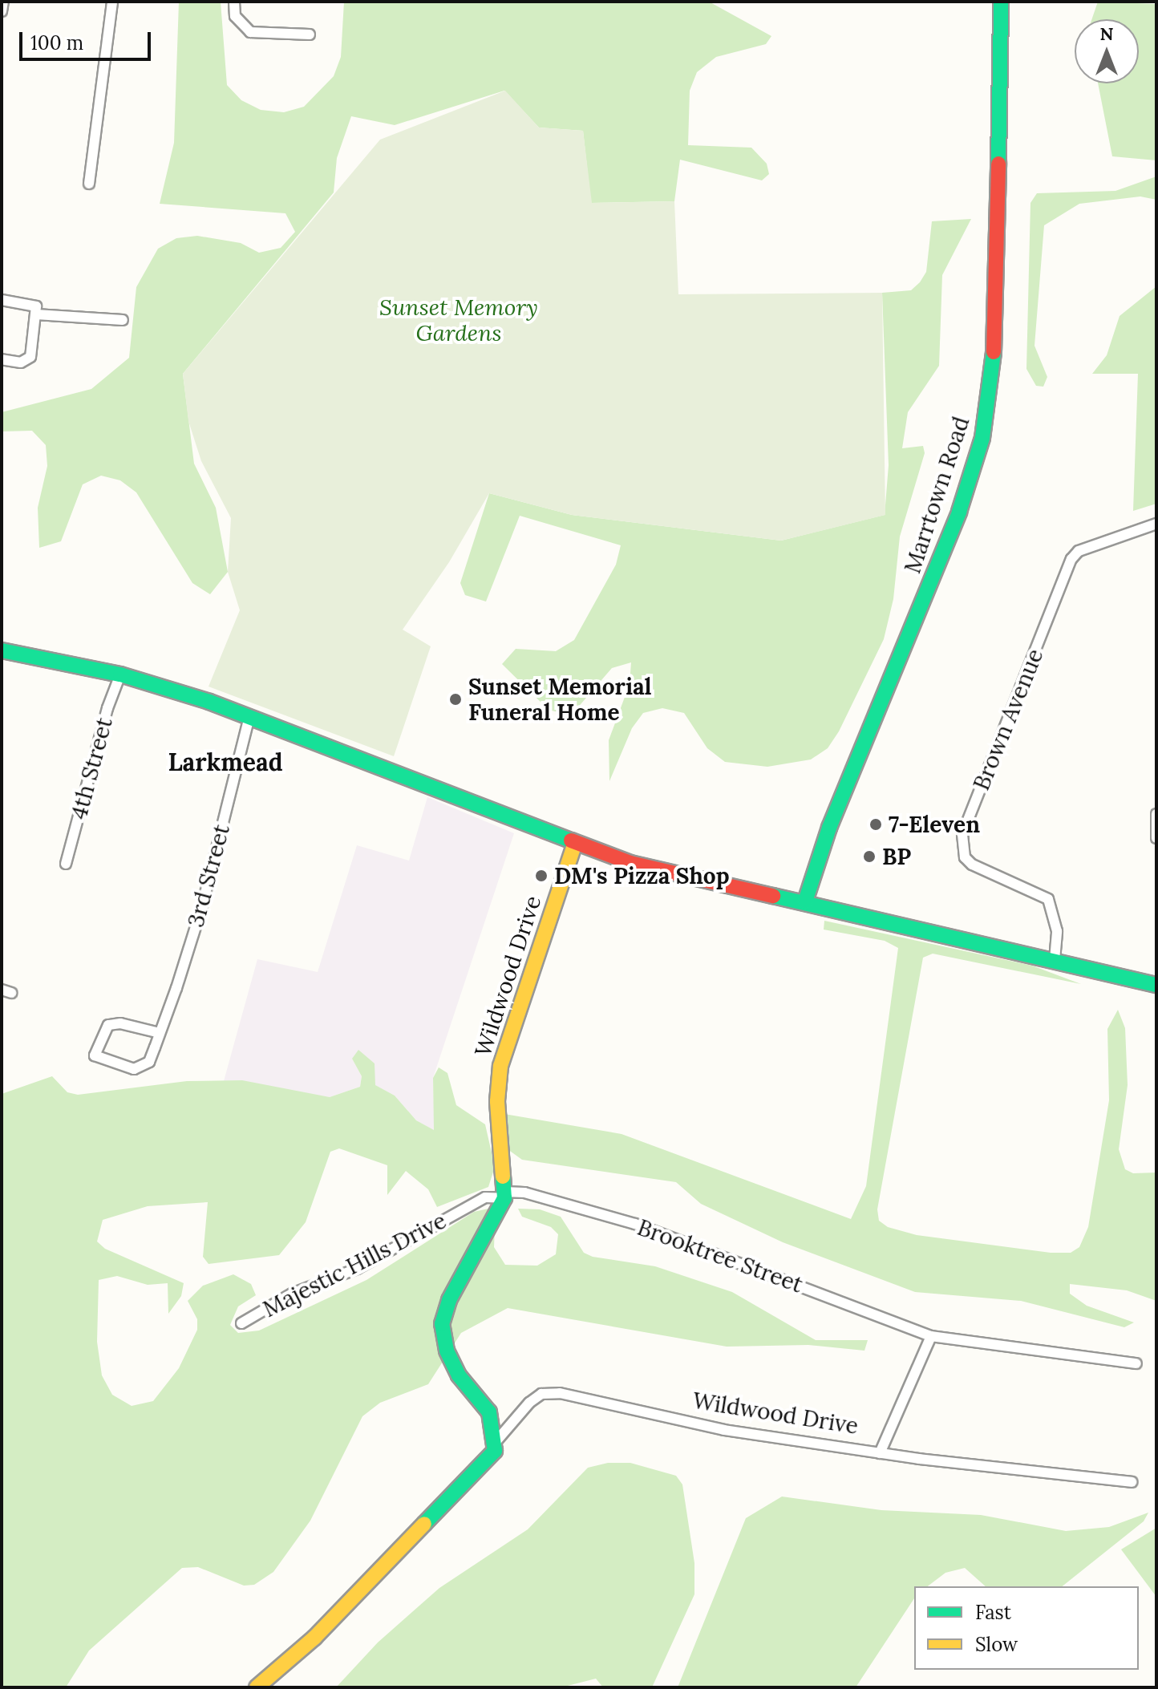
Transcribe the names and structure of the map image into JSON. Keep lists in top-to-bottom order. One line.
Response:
{"streets":{"street":["Marrtown Road","Brown Avenue","4th Street","3rd Street","Wildwood Drive","Brooktree Street","Majestic Hills Drive"]},"crossings":[["Wildwood Drive","Brooktree Street"],["Wildwood Drive","Majestic Hills Drive"],["Brooktree Street","Majestic Hills Drive"]],"districts":["Larkmead"],"parks":["Sunset Memory Gardens"],"places":["Sunset Memorial Funeral Home","7-Eleven","BP","DM's Pizza Shop"],"legend":["Fast","Slow"],"scale_bar":"100 m","north":"top"}
